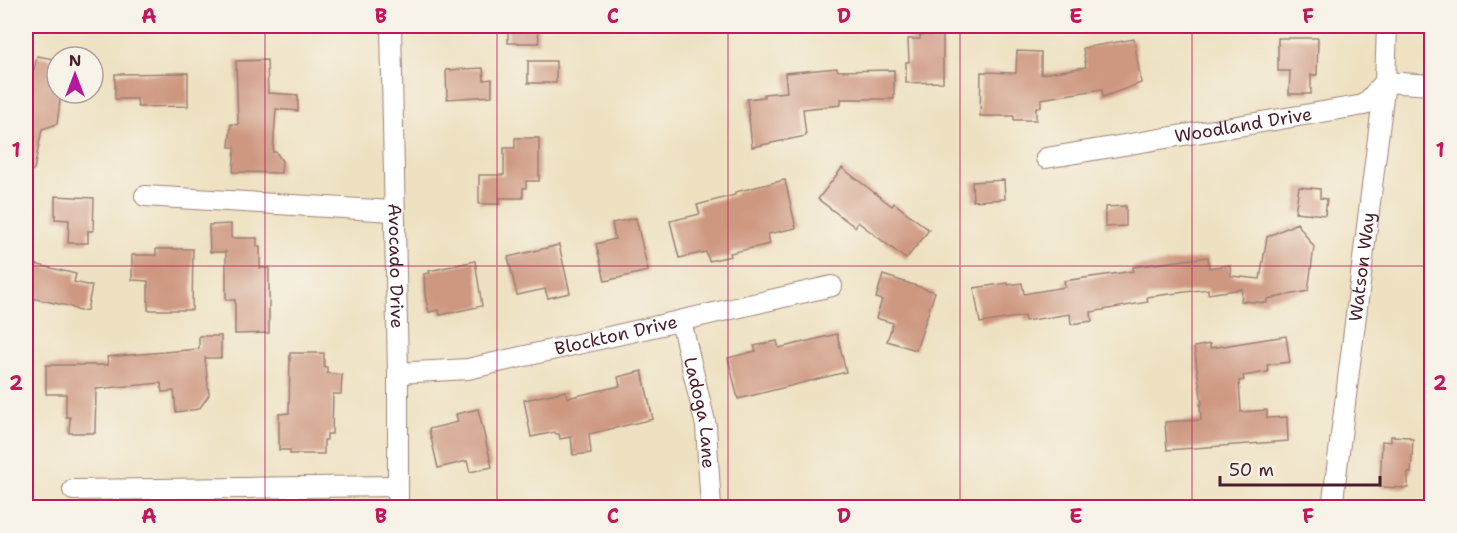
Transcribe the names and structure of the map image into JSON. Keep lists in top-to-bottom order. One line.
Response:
{"streets":{"street":["Woodland Drive","Avocado Drive","Watson Way","Blockton Drive","Ladoga Lane"]},"crossings":[["Woodland Drive","Watson Way"],["Avocado Drive","Blockton Drive"],["Blockton Drive","Ladoga Lane"]],"scale_bar":"50 m","north":"top","grid":{"columns":["A","B","C","D","E","F"],"rows":["1","2"]}}
